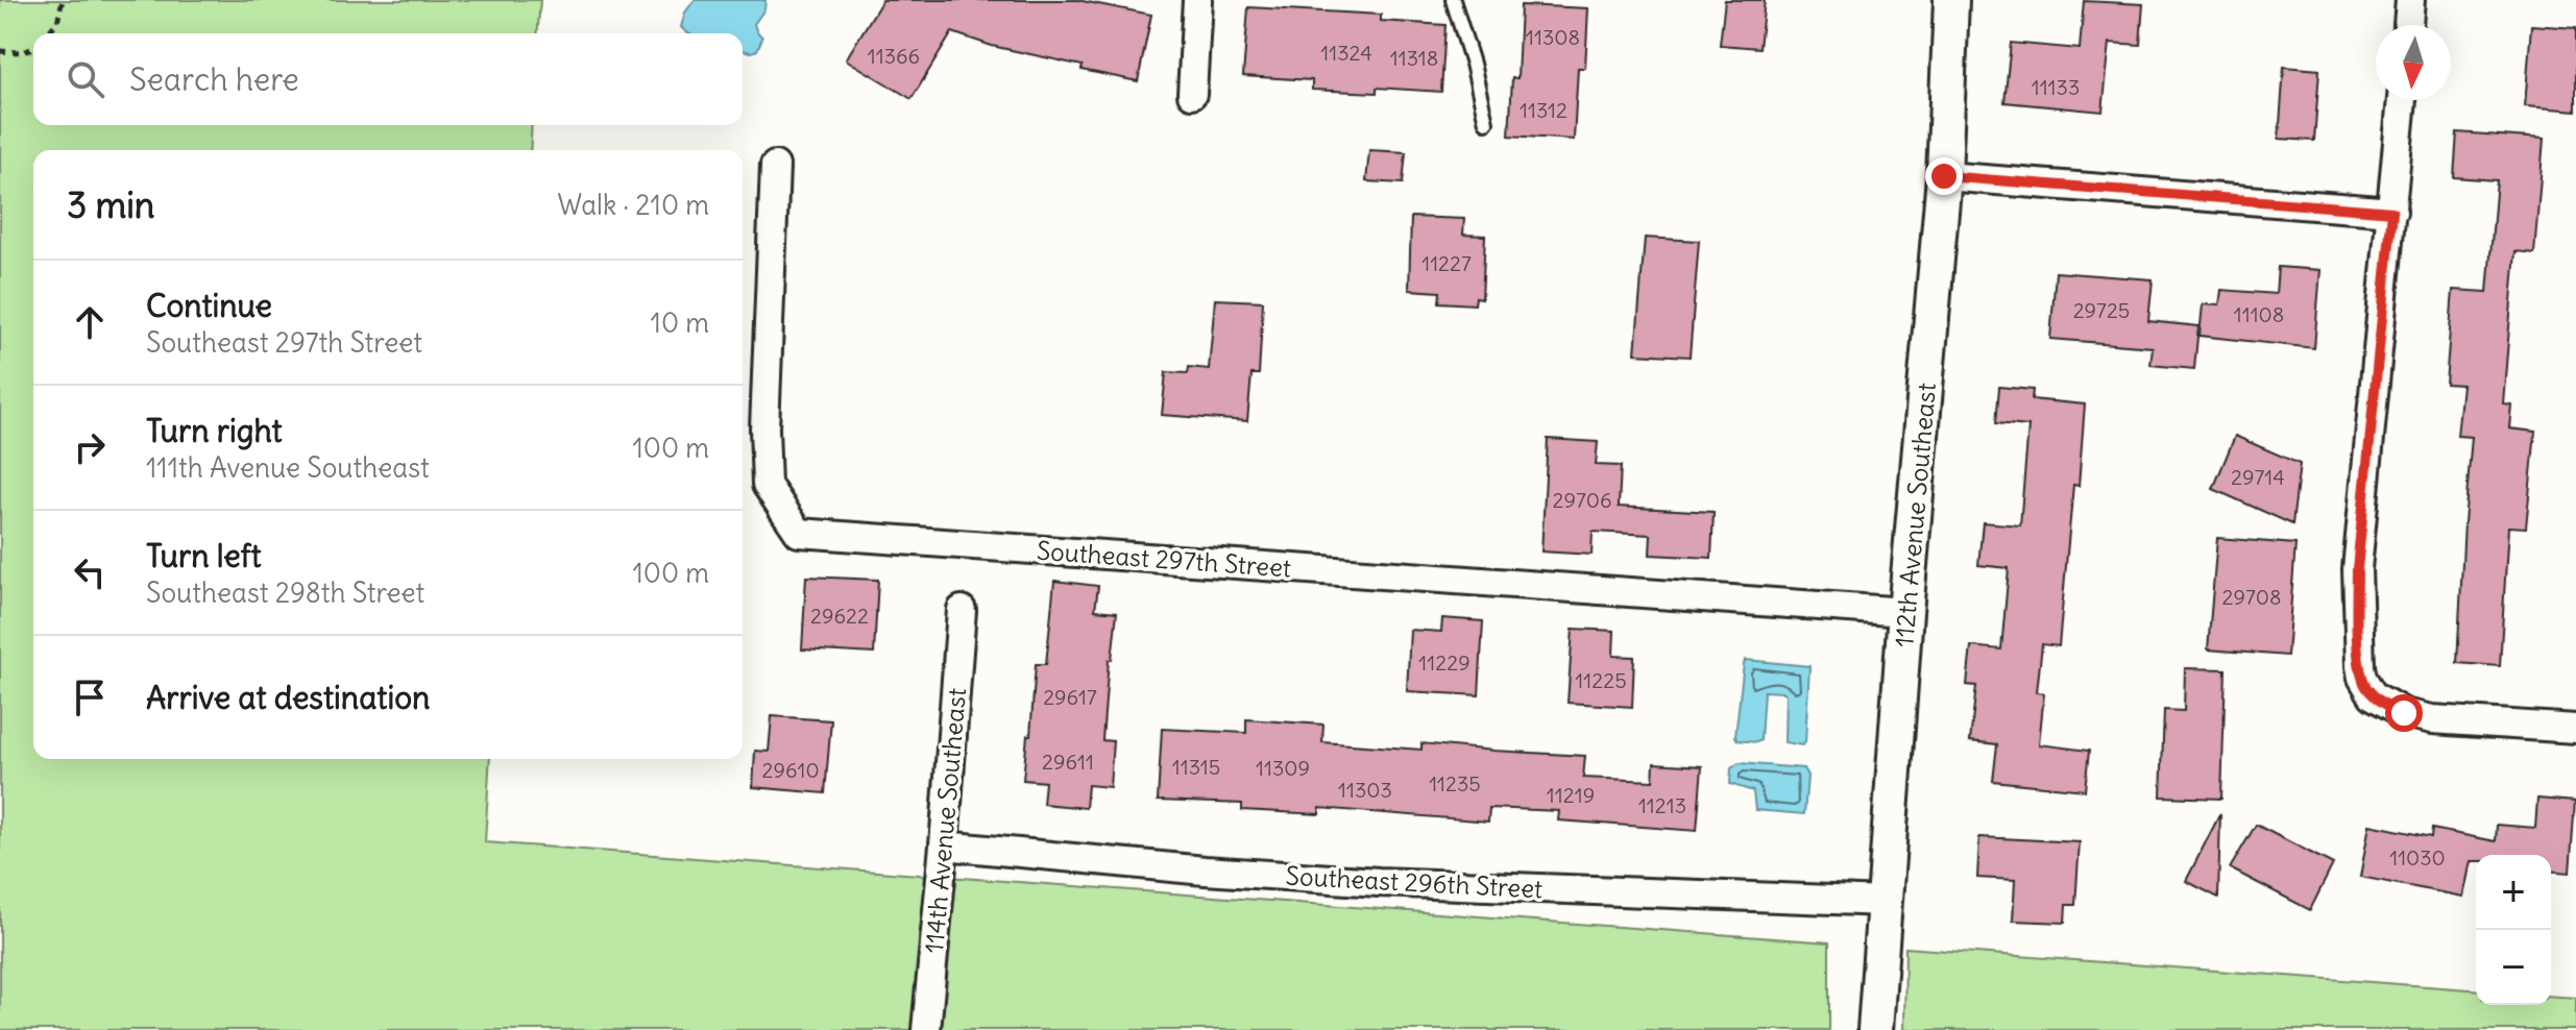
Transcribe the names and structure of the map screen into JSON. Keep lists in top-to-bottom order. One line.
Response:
{"streets":{"street":["112th Avenue Southeast","Southeast 297th Street","114th Avenue Southeast","Southeast 296th Street"]},"crossings":[["112th Avenue Southeast","Southeast 297th Street"],["112th Avenue Southeast","Southeast 296th Street"],["114th Avenue Southeast","Southeast 296th Street"]],"house_numbers":["11308","11324","11366","11318","11133","11312","11227","29725","11108","29714","29706","29708","29622","11229","11225","29617","29611","11315","11309","29610","11235","11303","11219","11213","11030"],"north":"bottom","page":{"search":"Search here","heading":["3 min","Walk · 210 m"],"list":[["Continue","Southeast 297th Street","10 m"],["Turn right","111th Avenue Southeast","100 m"],["Turn left","Southeast 298th Street","100 m"],"Arrive at destination"],"map_buttons":["+","−"]}}
